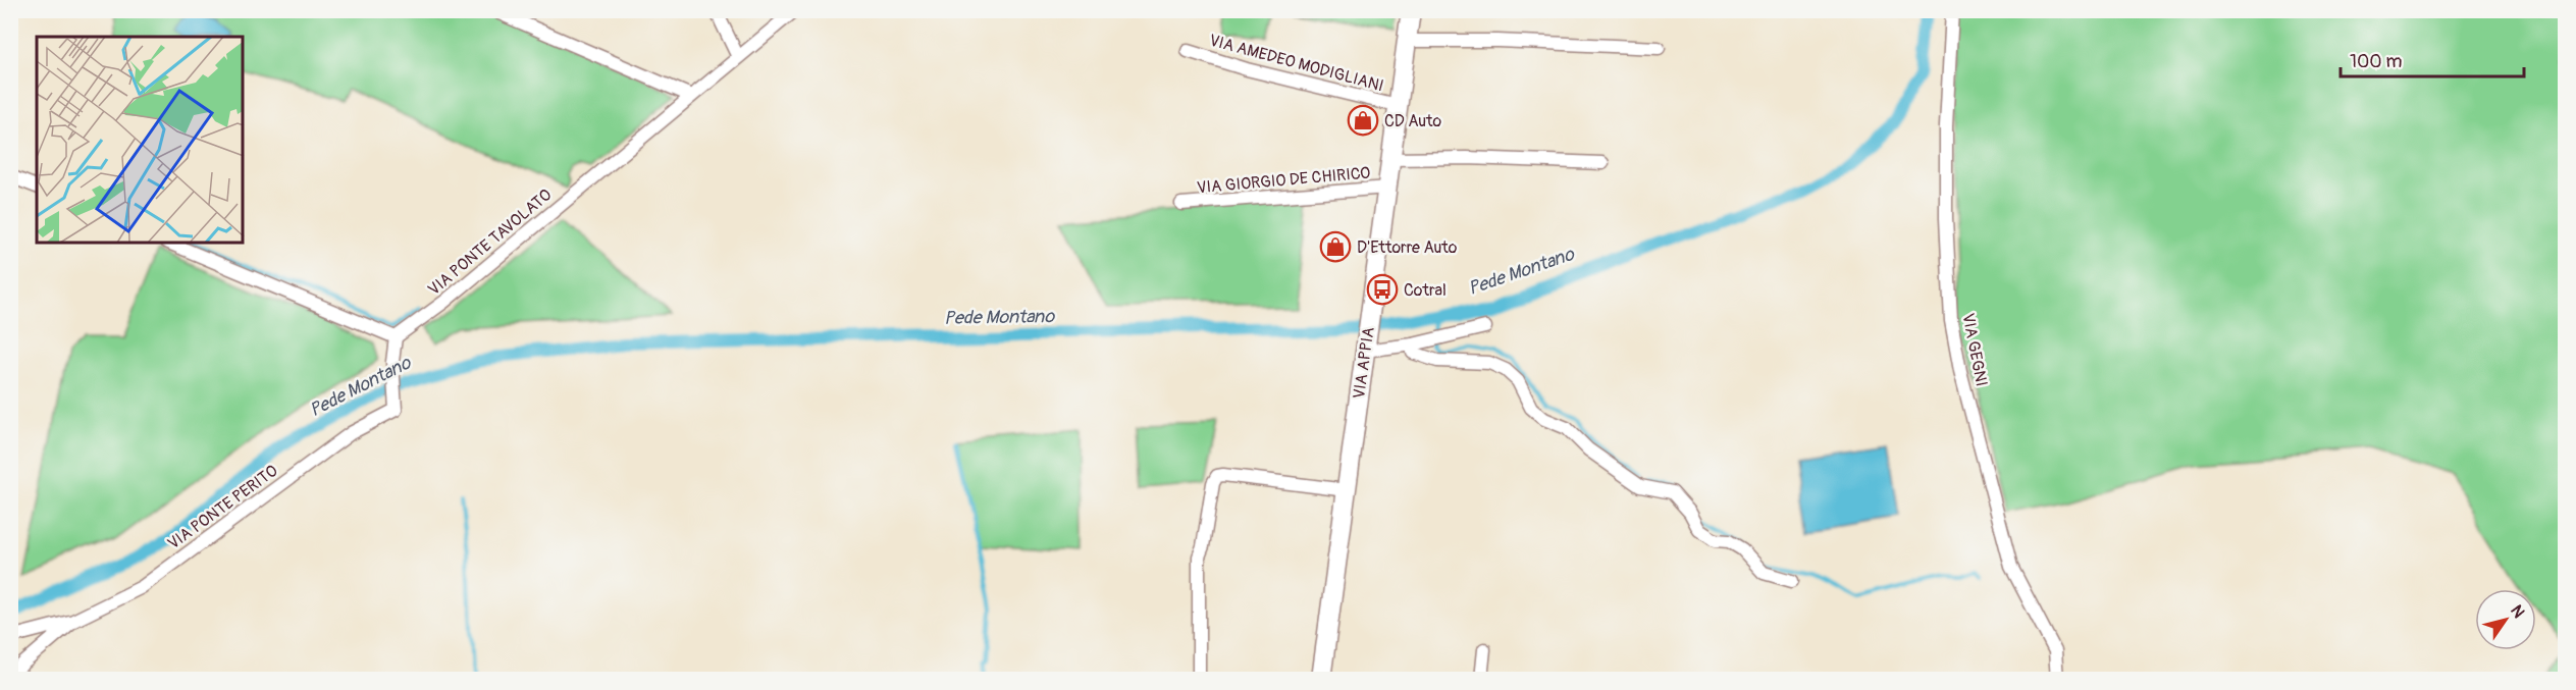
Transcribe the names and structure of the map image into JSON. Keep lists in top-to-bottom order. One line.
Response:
{"streets":{"main road":["VIA APPIA"],"street":["VIA AMEDEO MODIGLIANI","VIA GIORGIO DE CHIRICO","VIA PONTE TAVOLATO","VIA GEGNI","VIA PONTE PERITO"]},"crossings":[["VIA AMEDEO MODIGLIANI","VIA APPIA"],["VIA GIORGIO DE CHIRICO","VIA APPIA"],["VIA PONTE TAVOLATO","VIA PONTE PERITO"]],"water":["Pede Montano"],"places":{"shop":["CD Auto","D'Ettorre Auto"],"bus stop":["Cotral"]},"scale_bar":"100 m","north":"top right"}
